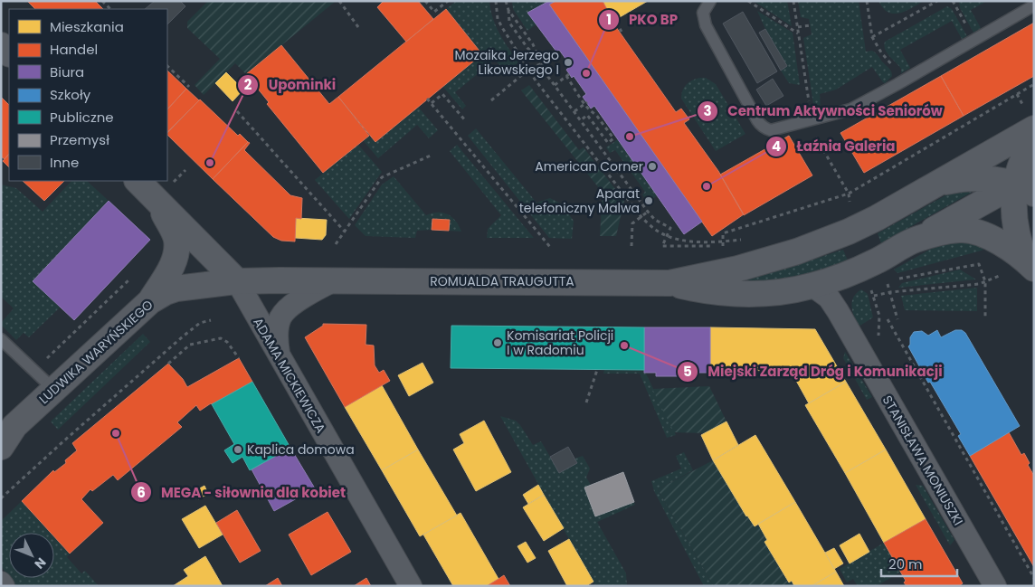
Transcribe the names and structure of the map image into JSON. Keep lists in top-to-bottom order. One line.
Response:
{"streets":{"street":["ROMUALDA TRAUGUTTA","LUDWIKA WARYŃSKIEGO","ADAMA MICKIEWICZA","STANISŁAWA MONIUSZKI"]},"crossings":[["ROMUALDA TRAUGUTTA","LUDWIKA WARYŃSKIEGO"],["ROMUALDA TRAUGUTTA","ADAMA MICKIEWICZA"],["ROMUALDA TRAUGUTTA","STANISŁAWA MONIUSZKI"],["LUDWIKA WARYŃSKIEGO","ADAMA MICKIEWICZA"]],"places":["Mozaika Jerzego Likowskiego I","PKO BP","Centrum Aktywności Seniorów","Upominki","American Corner","Łaźnia Galeria","Aparat telefoniczny Malwa","Komisariat Policji I w Radomiu","Miejski Zarząd Dróg i Komunikacji","MEGA - siłownia dla kobiet","Kaplica domowa"],"legend":["Mieszkania","Handel","Biura","Szkoły","Publiczne","Przemysł","Inne"],"scale_bar":"20 m","north":"bottom right"}
